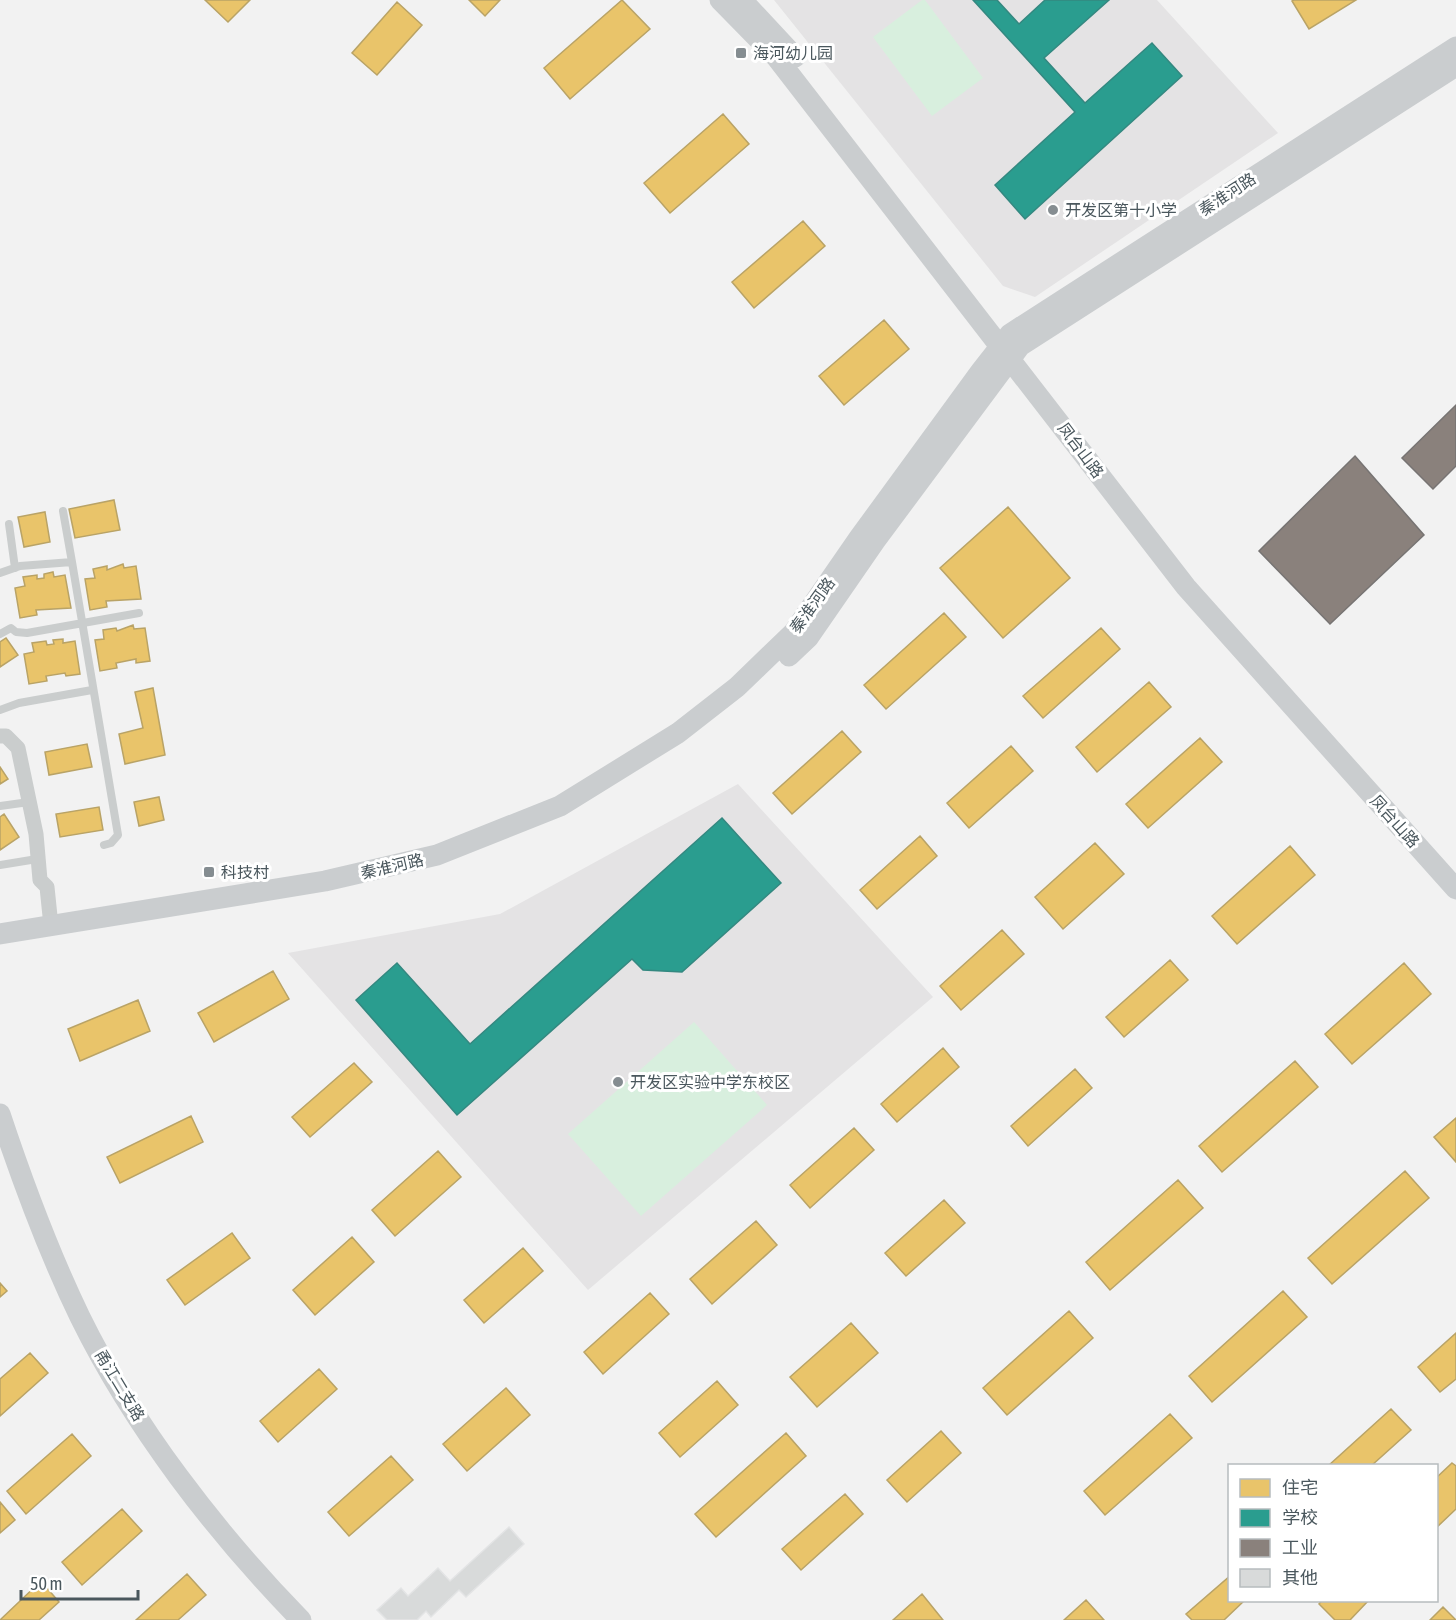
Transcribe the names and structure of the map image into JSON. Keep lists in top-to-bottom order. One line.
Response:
{"streets":{"main road":["秦淮河路","凤台山路","甬江二支路"]},"crossings":[["秦淮河路","凤台山路"]],"places":{"transit":["海河幼儿园","科技村"],"other":["开发区第十小学","开发区实验中学东校区"]},"legend":["住宅","学校","工业","其他"],"scale_bar":"50 m"}
